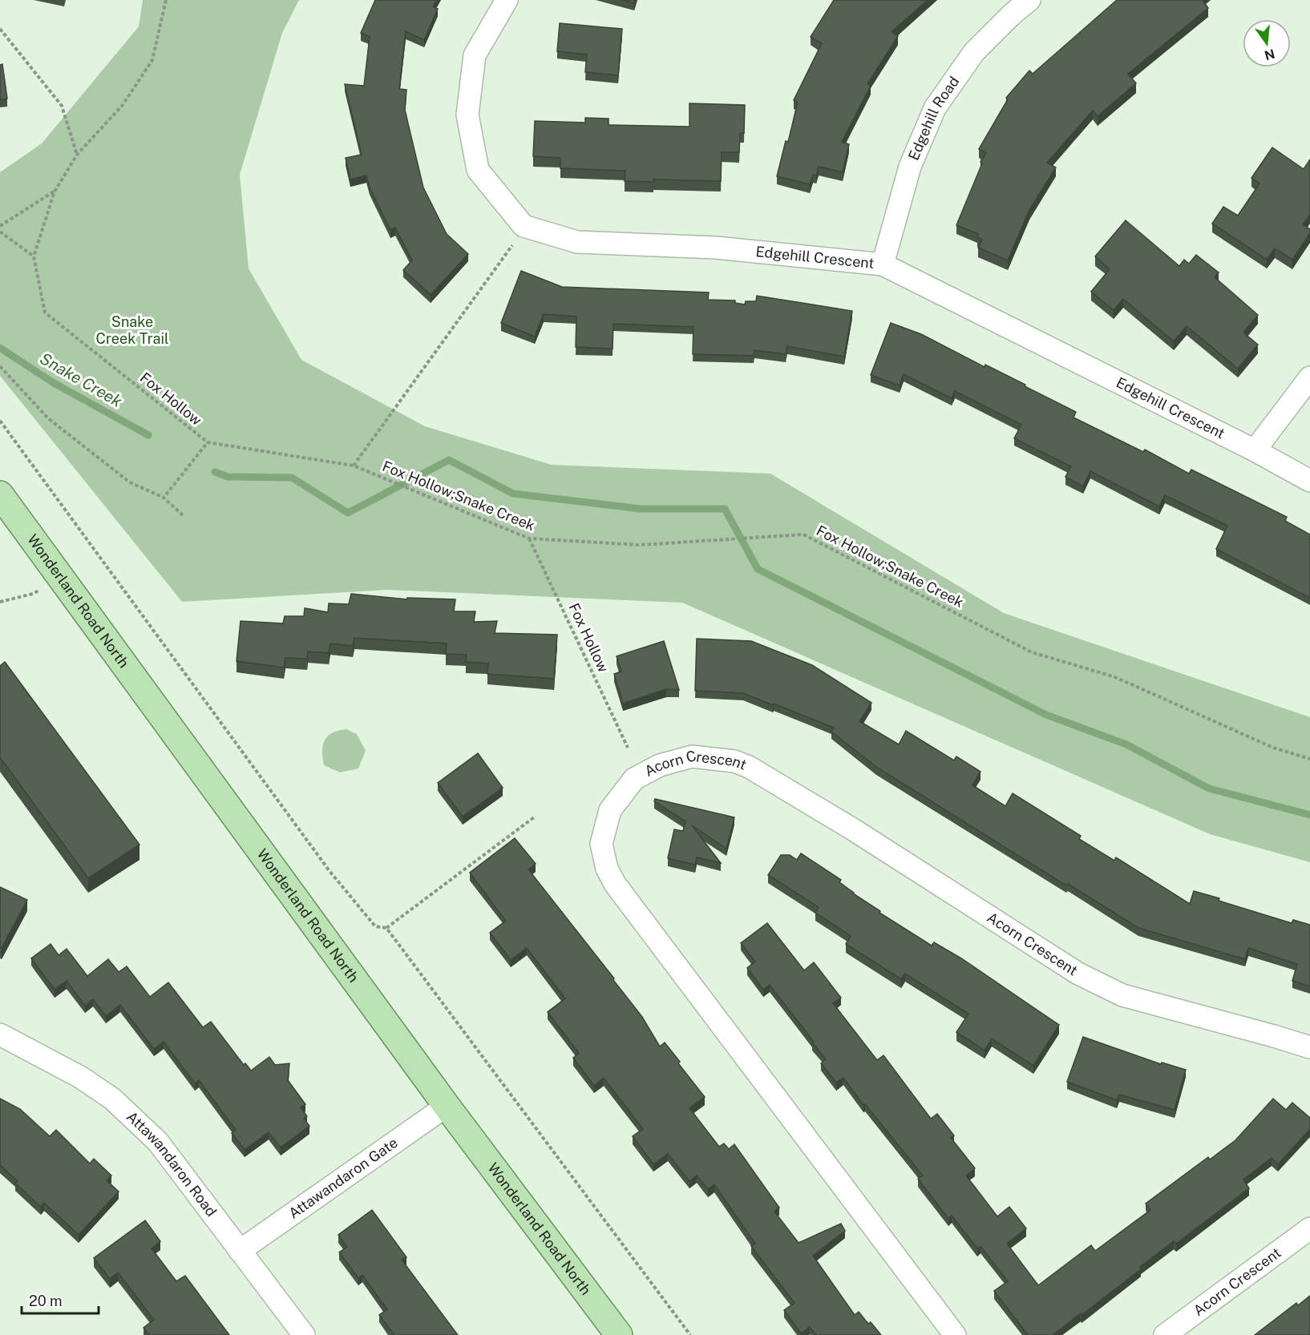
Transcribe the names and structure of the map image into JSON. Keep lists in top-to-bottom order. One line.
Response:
{"streets":{"main road":["Wonderland Road North"],"street":["Edgehill Road","Edgehill Crescent","Acorn Crescent","Attawandaron Road","Attawandaron Gate"],"path":["Fox Hollow","Fox Hollow;Snake Creek"]},"crossings":[["Edgehill Road","Edgehill Crescent"],["Fox Hollow","Fox Hollow;Snake Creek"],["Wonderland Road North","Attawandaron Gate"],["Attawandaron Road","Attawandaron Gate"]],"water":["Snake Creek"],"parks":["Snake Creek Trail"],"scale_bar":"20 m","north":"bottom"}
